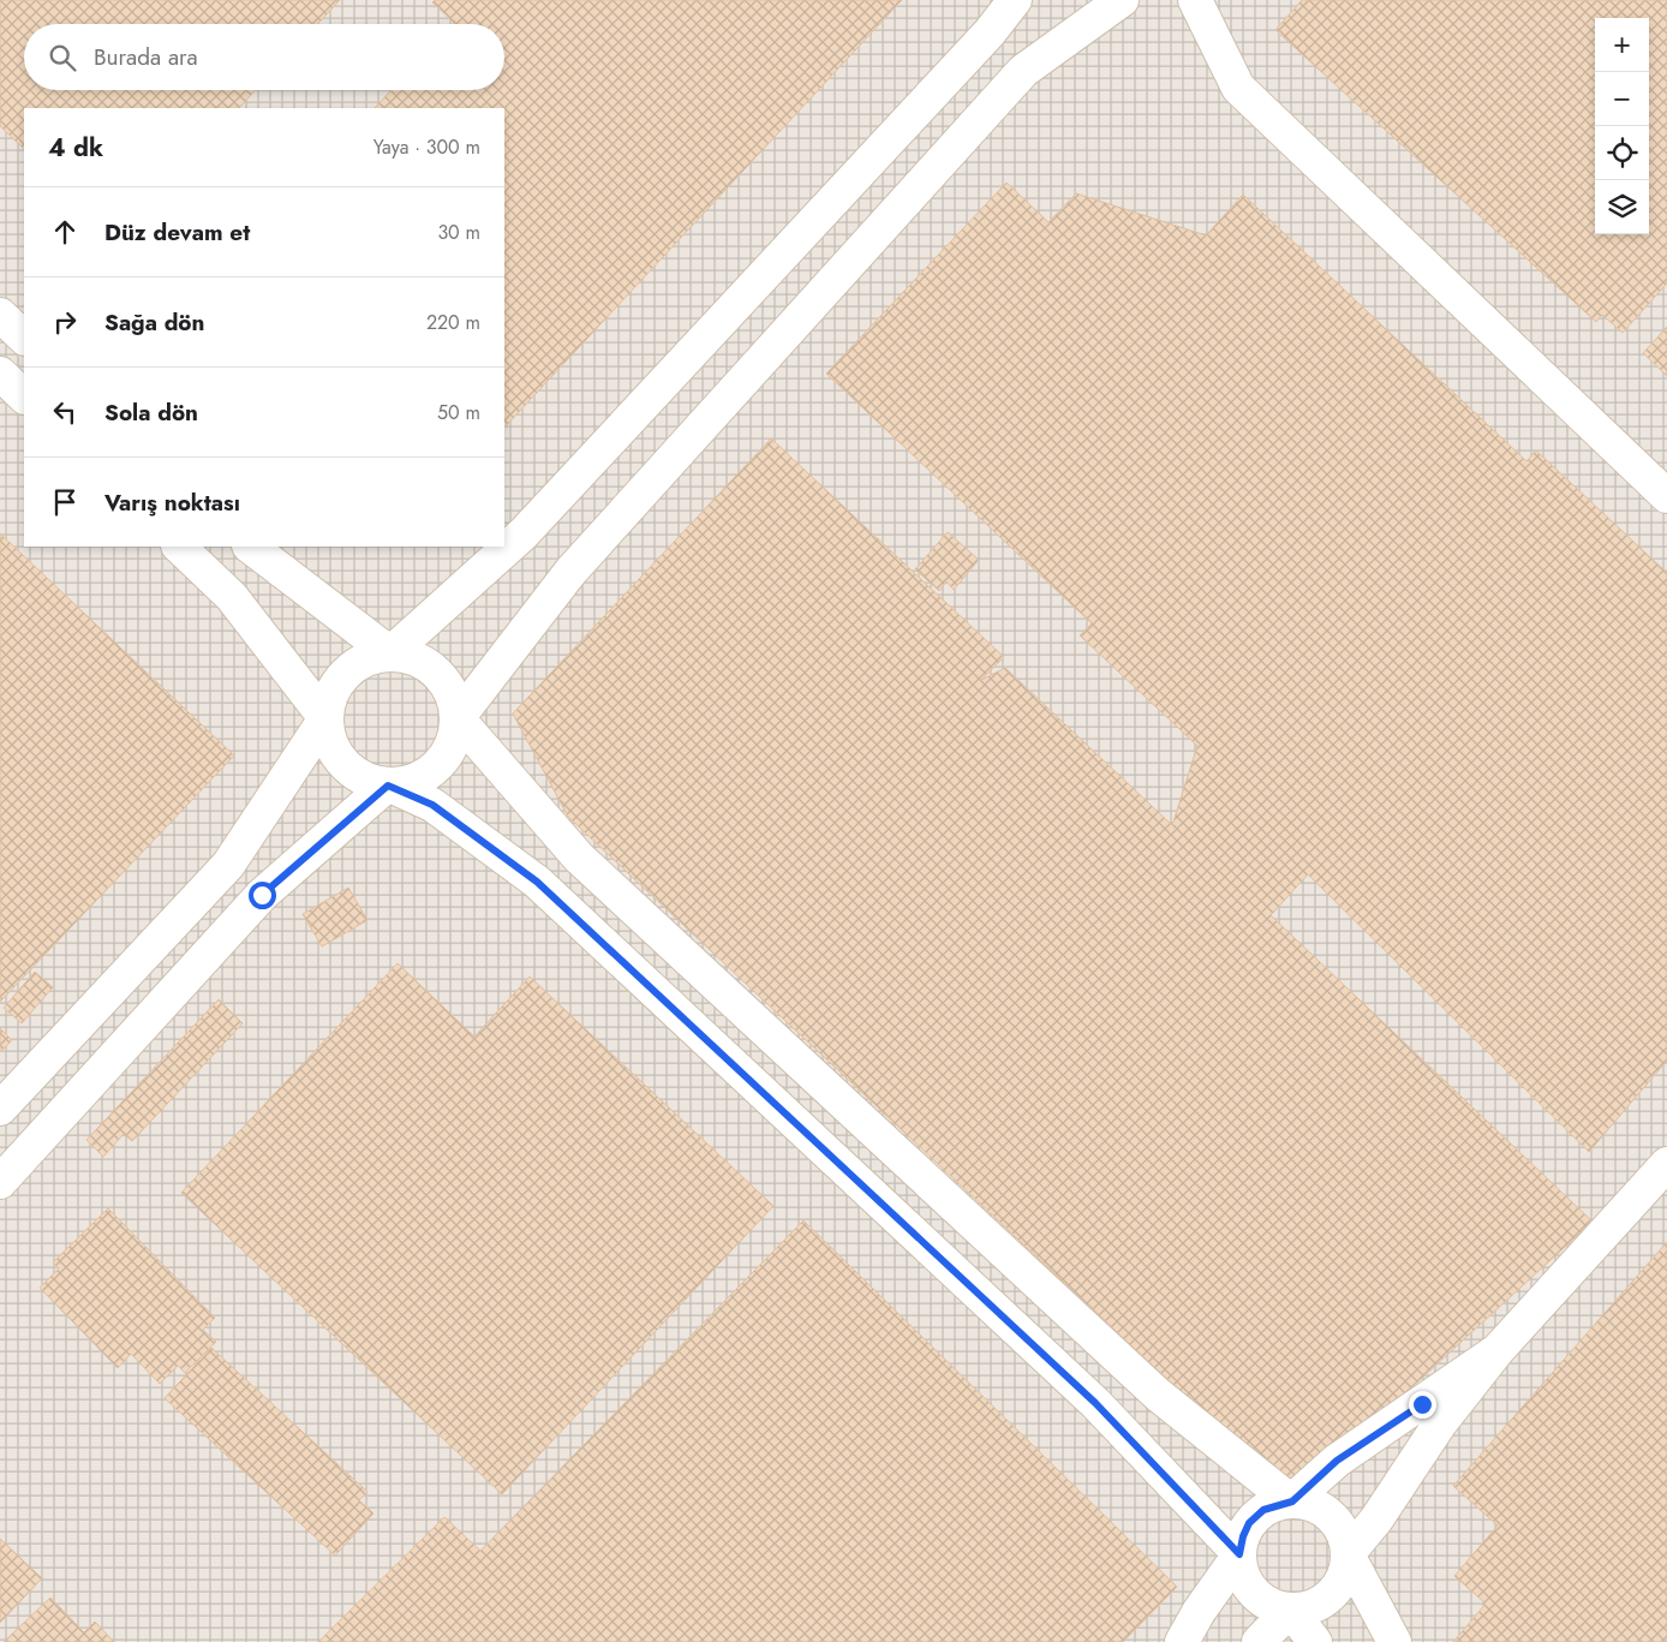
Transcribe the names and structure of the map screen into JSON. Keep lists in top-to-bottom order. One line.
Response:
{"page":{"map_buttons":["+","−"],"search":"Burada ara","heading":["4 dk","Yaya · 300 m"],"list":[["Düz devam et","30 m"],["Sağa dön","220 m"],["Sola dön","50 m"],"Varış noktası"]}}
